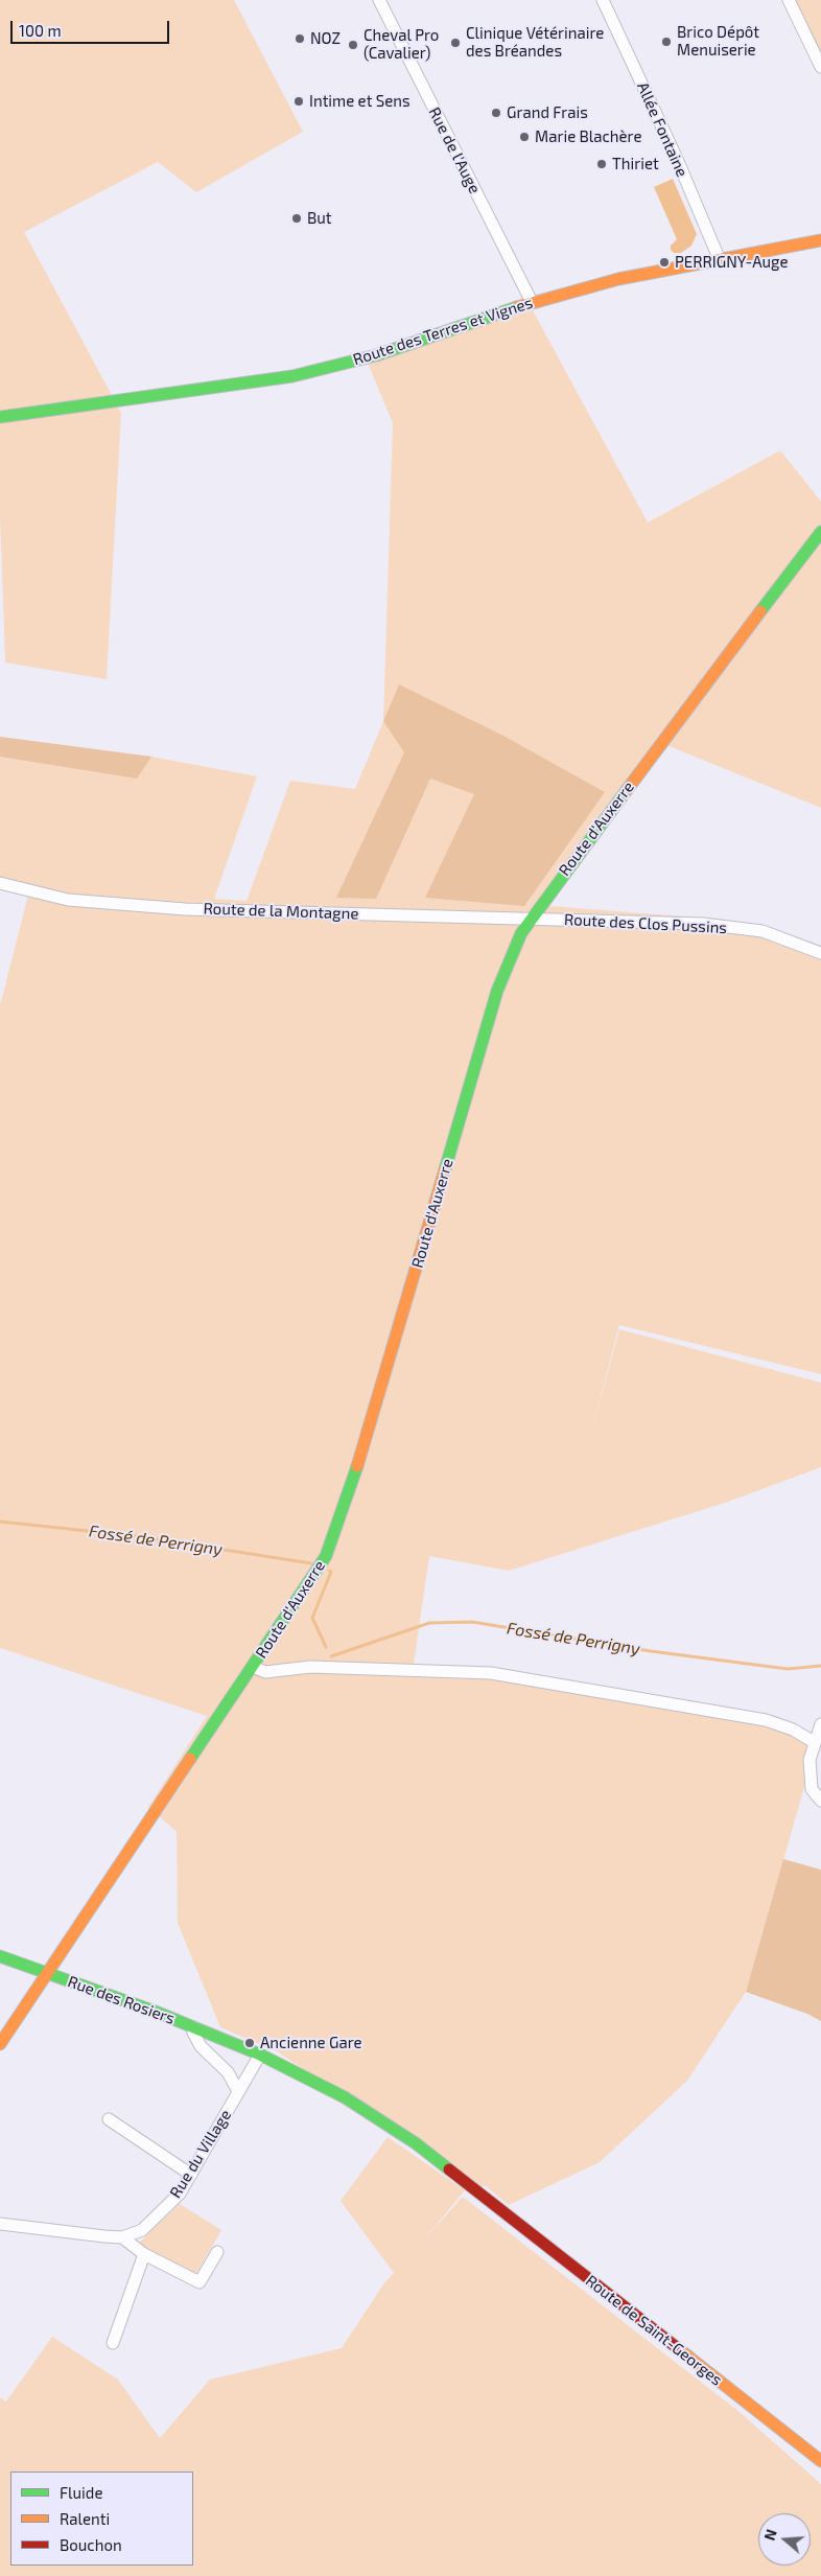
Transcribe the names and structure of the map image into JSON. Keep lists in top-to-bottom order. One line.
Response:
{"streets":{"street":["Allée Fontaine","Rue de l'Auge","Route des Terres et Vignes","Route d'Auxerre","Route de la Montagne","Route des Clos Pussins","Rue des Rosiers","Rue du Village","Route de Saint-Georges"]},"crossings":[["Allée Fontaine","Route des Terres et Vignes"],["Rue de l'Auge","Route des Terres et Vignes"],["Route d'Auxerre","Route de la Montagne"],["Route d'Auxerre","Route des Clos Pussins"],["Route d'Auxerre","Rue des Rosiers"],["Route de la Montagne","Route des Clos Pussins"],["Rue des Rosiers","Rue du Village"],["Rue des Rosiers","Route de Saint-Georges"]],"water":["Fossé de Perrigny"],"places":["NOZ","Brico Dépôt Menuiserie","Clinique Vétérinaire des Bréandes","Cheval Pro (Cavalier)","Intime et Sens","Grand Frais","Marie Blachère","Thiriet","But","PERRIGNY-Auge","Ancienne Gare"],"legend":["Fluide","Ralenti","Bouchon"],"scale_bar":"100 m","north":"left"}
